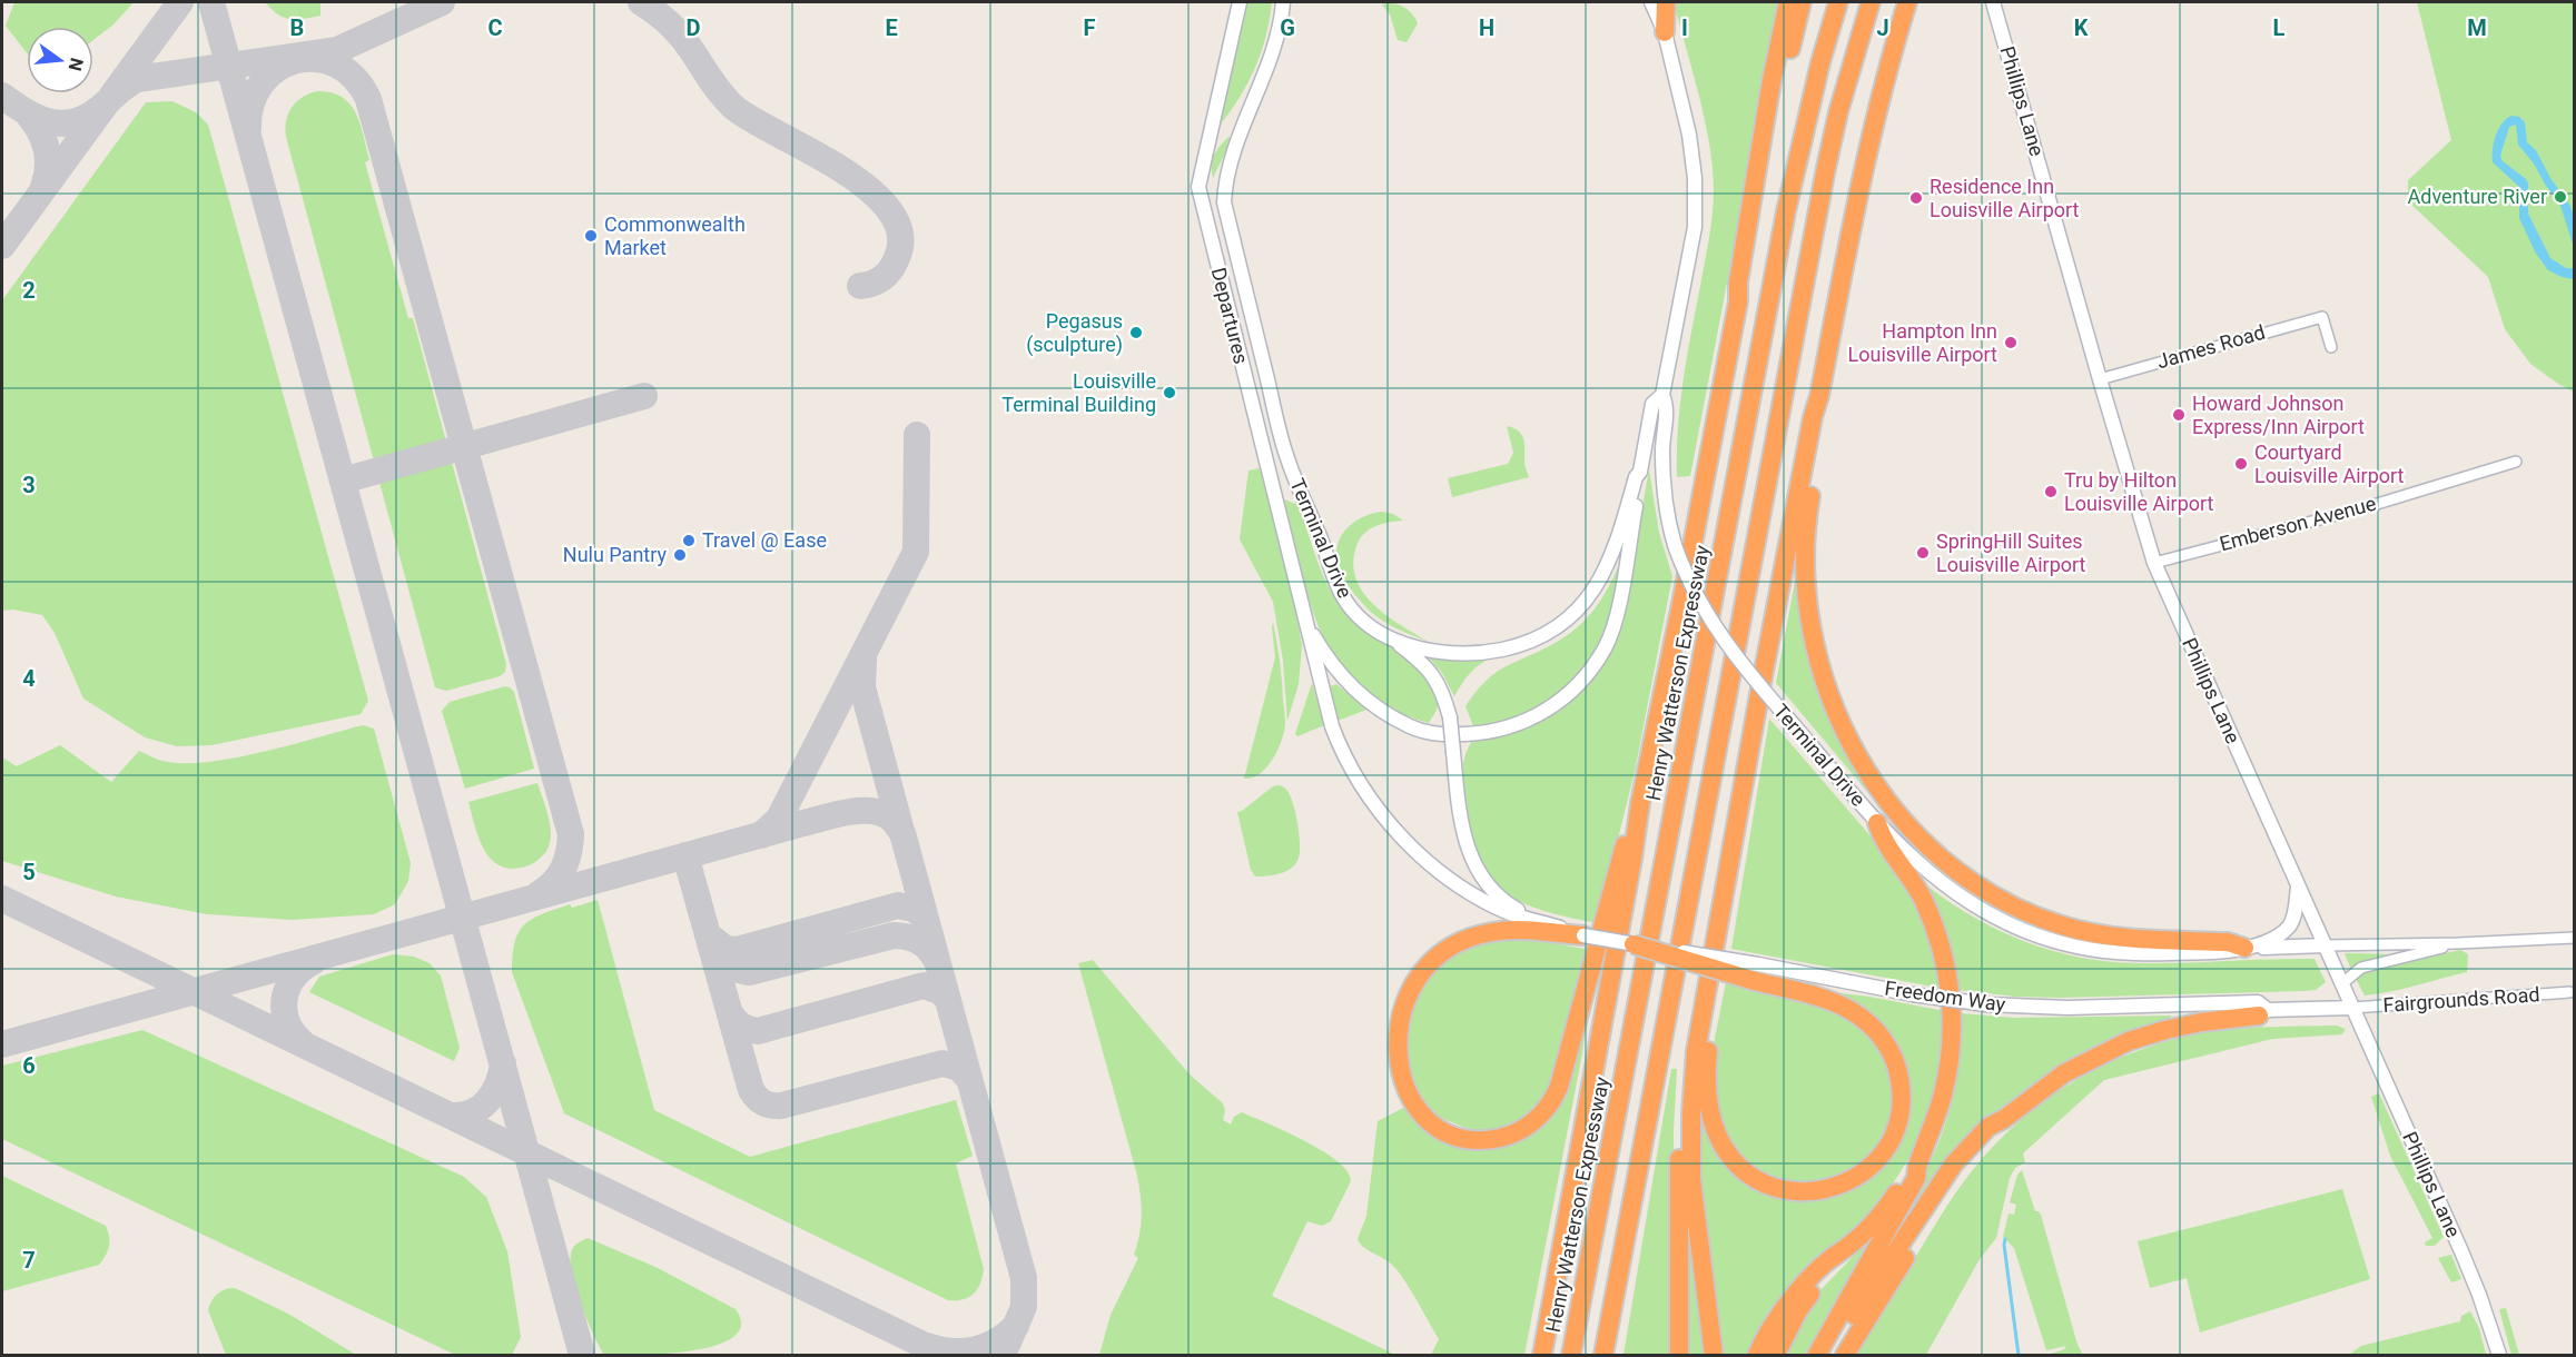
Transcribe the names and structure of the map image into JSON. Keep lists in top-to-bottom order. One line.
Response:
{"streets":{"highway":["Henry Watterson Expressway"],"main road":["Phillips Lane","Departures","Terminal Drive","Freedom Way"],"street":["James Road","Emberson Avenue","Fairgrounds Road"]},"crossings":[["Phillips Lane","James Road"],["Phillips Lane","Emberson Avenue"],["Phillips Lane","Freedom Way"],["Phillips Lane","Fairgrounds Road"],["Freedom Way","Fairgrounds Road"]],"places":["Adventure River","Residence Inn Louisville Airport","Commonwealth Market","Pegasus (sculpture)","Hampton Inn Louisville Airport","Louisville Terminal Building","Howard Johnson Express/Inn Airport","Courtyard Louisville Airport","Tru by Hilton Louisville Airport","Travel @ Ease","SpringHill Suites Louisville Airport","Nulu Pantry"],"north":"right","grid":{"columns":["B","C","D","E","F","G","H","I","J","K","L","M"],"rows":["2","3","4","5","6","7"]}}
